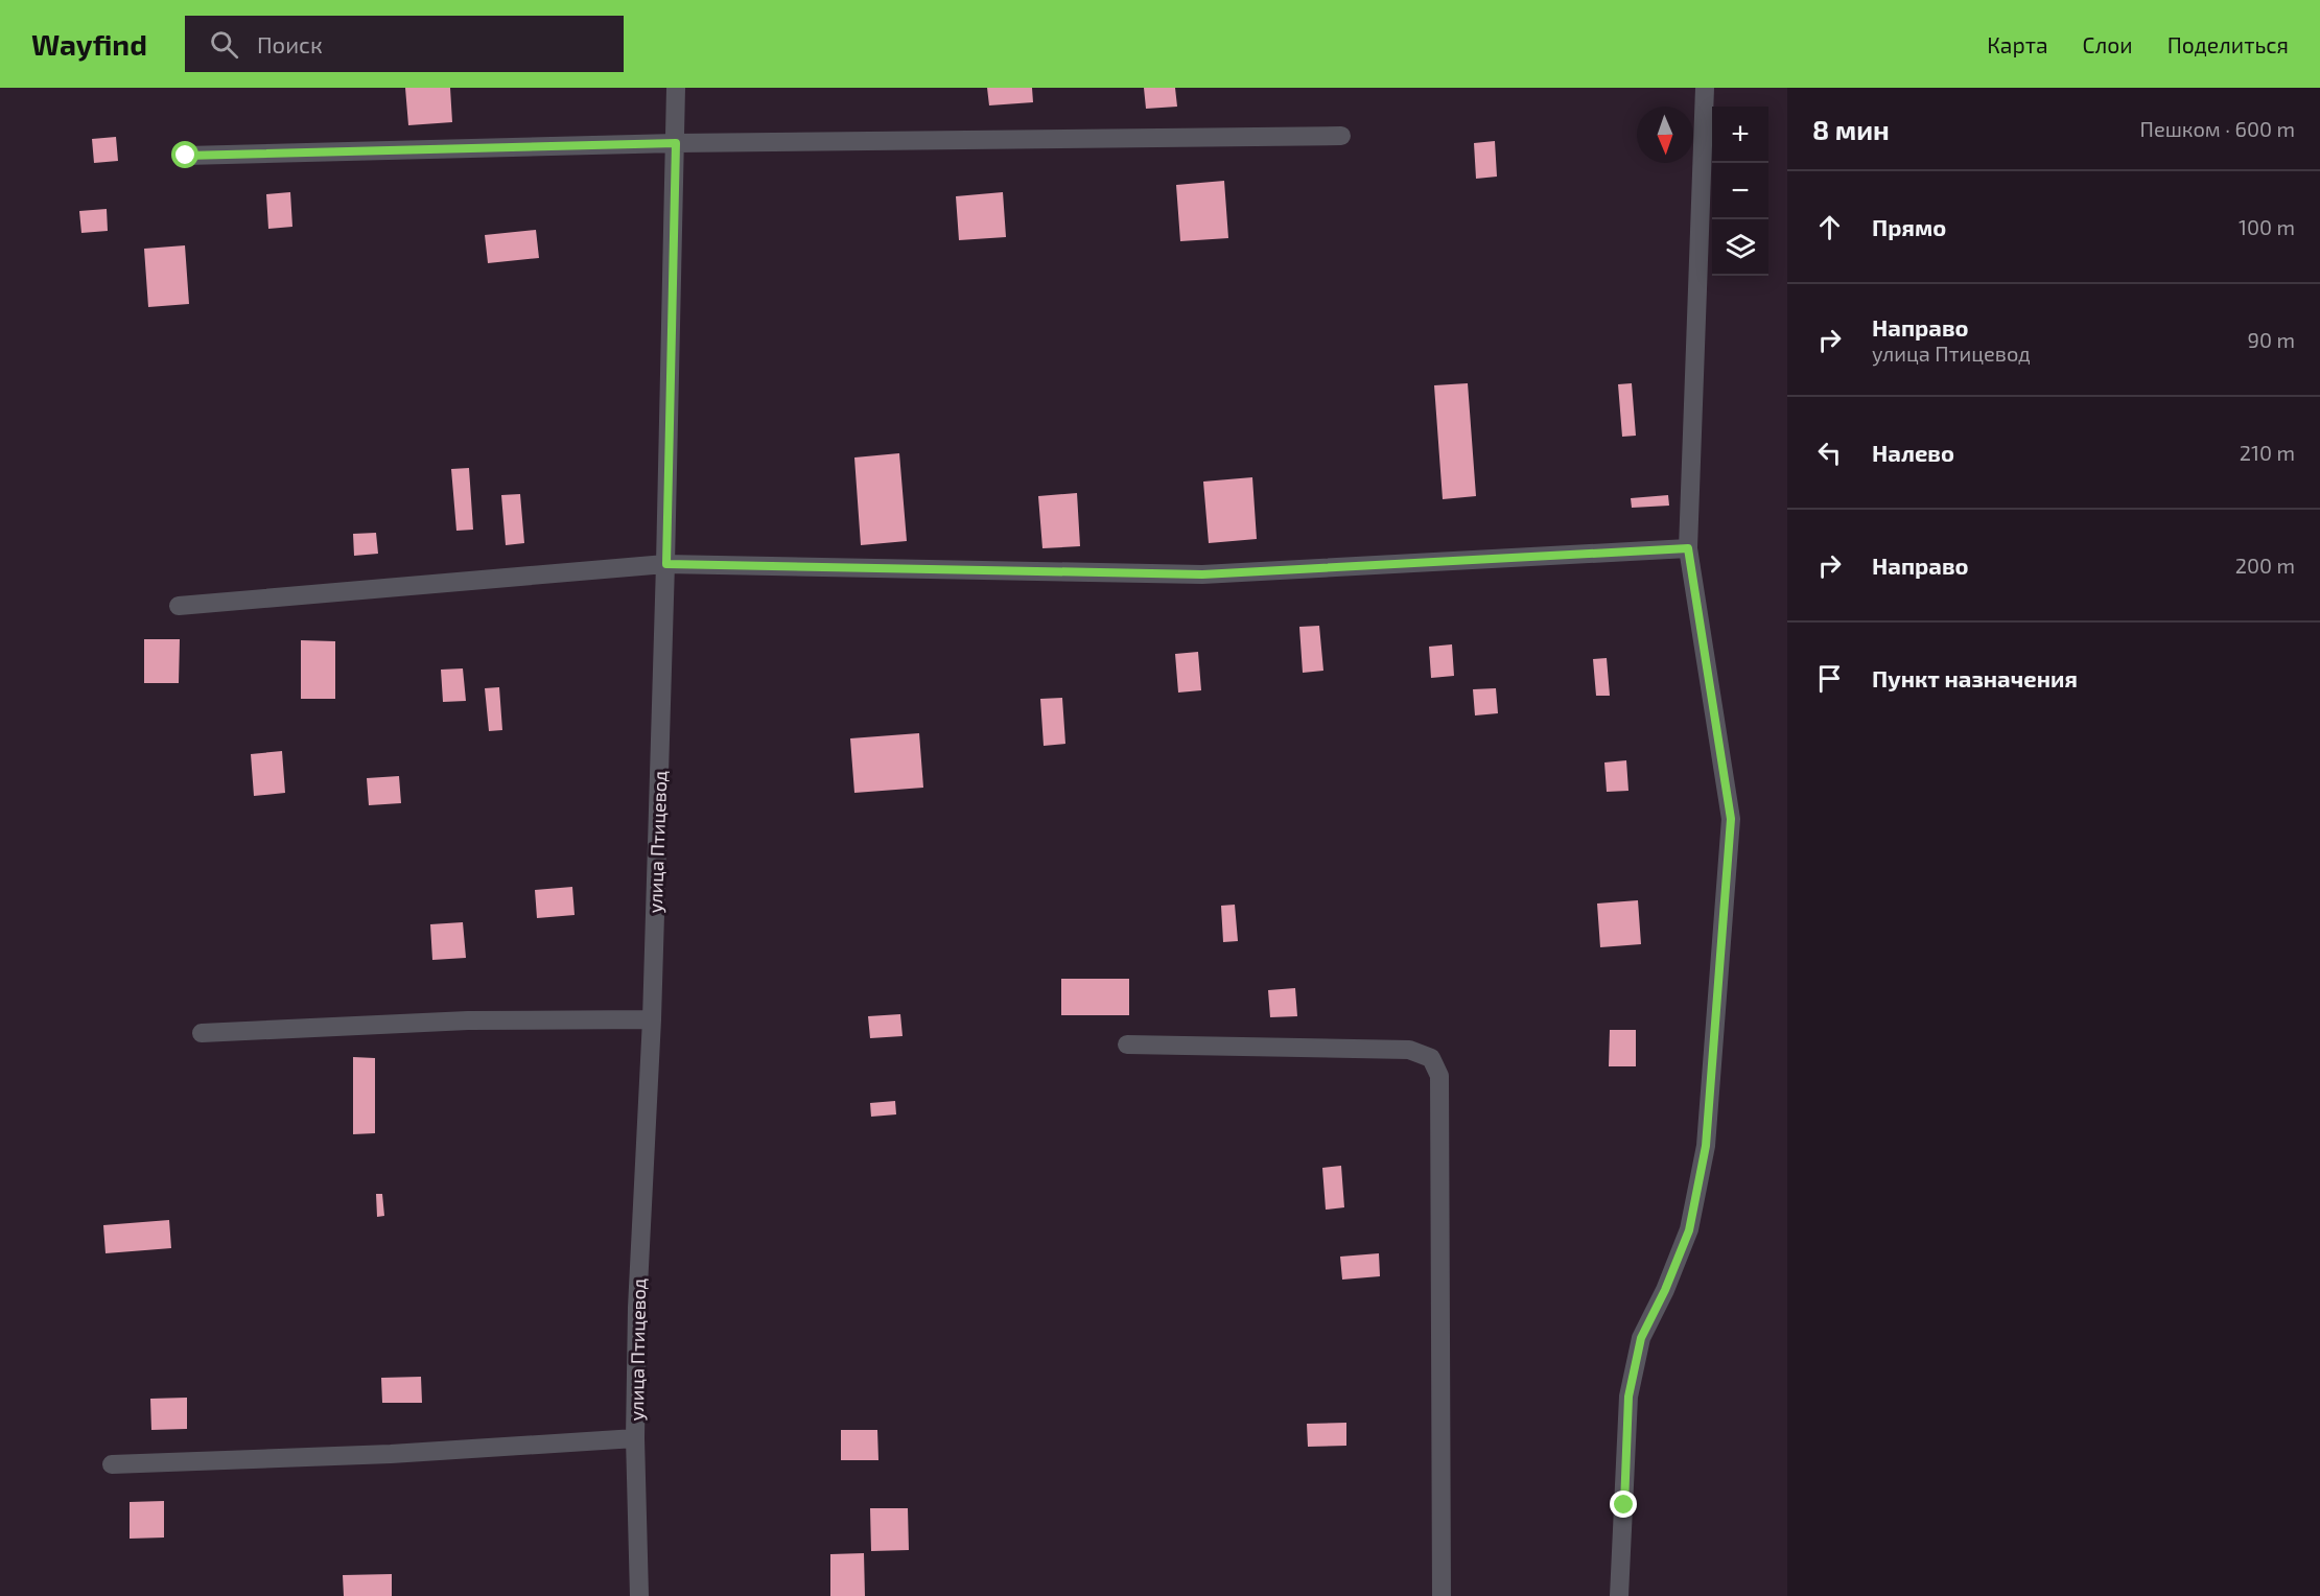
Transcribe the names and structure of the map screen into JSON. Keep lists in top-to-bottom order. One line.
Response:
{"streets":{"street":["улица Птицевод"]},"north":"bottom","page":{"header":"Wayfind","search":"Поиск","nav":["Карта","Слои","Поделиться"],"heading":["8 мин","Пешком · 600 m"],"map_buttons":["+","−"],"list":[["Прямо","100 m"],["Направо","улица Птицевод","90 m"],["Налево","210 m"],["Направо","200 m"],"Пункт назначения"]}}
